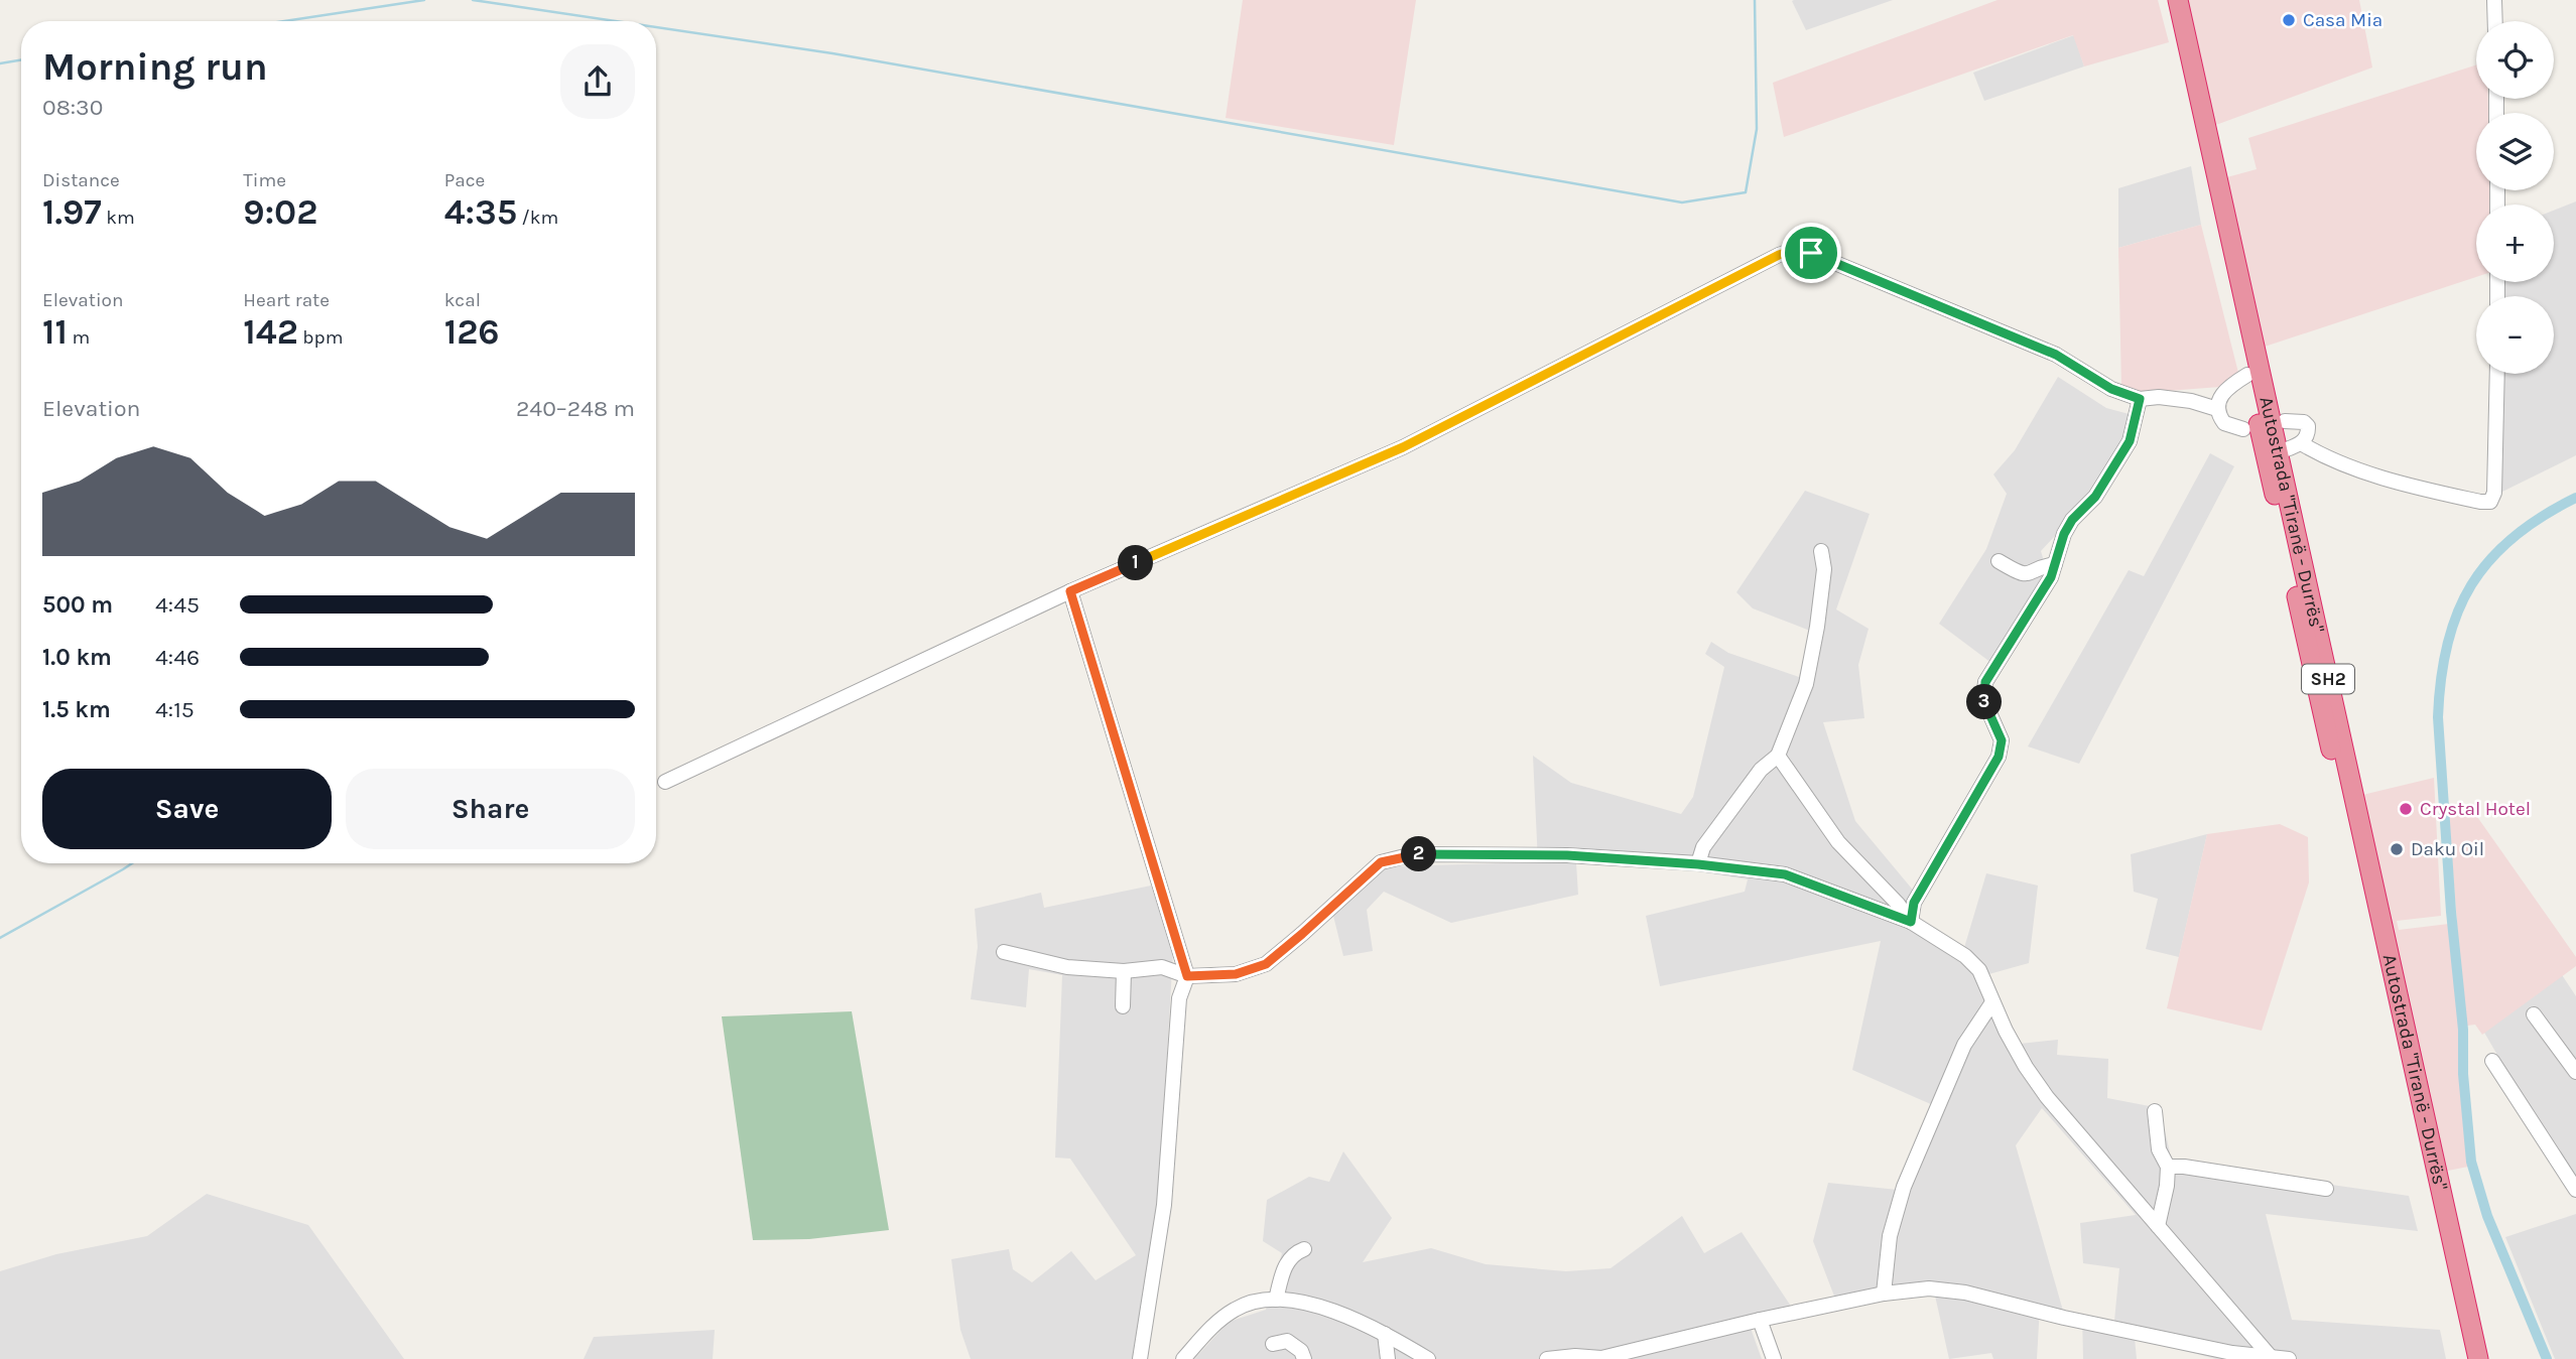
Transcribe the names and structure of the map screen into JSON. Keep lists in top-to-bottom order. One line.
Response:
{"streets":{"highway":["Autostrada \"Tiranë - Durrës\"","SH2"]},"places":["Casa Mia","Crystal Hotel","Daku Oil"],"page":{"map_buttons":["+","−"],"heading":["Morning run","08:30"],"stats":[["Distance","1.97 km"],["Time","9:02"],["Pace","4:35 /km"],["Elevation","11 m"],["Heart rate","142 bpm"],["kcal","126"]],"chart":["Elevation","240–248 m"],"pins":["1","3","2"],"list":[{"name":"500 m","note":"4:45"},{"name":"1.0 km","note":"4:46"},{"name":"1.5 km","note":"4:15"}],"buttons":["Save","Share"]}}
